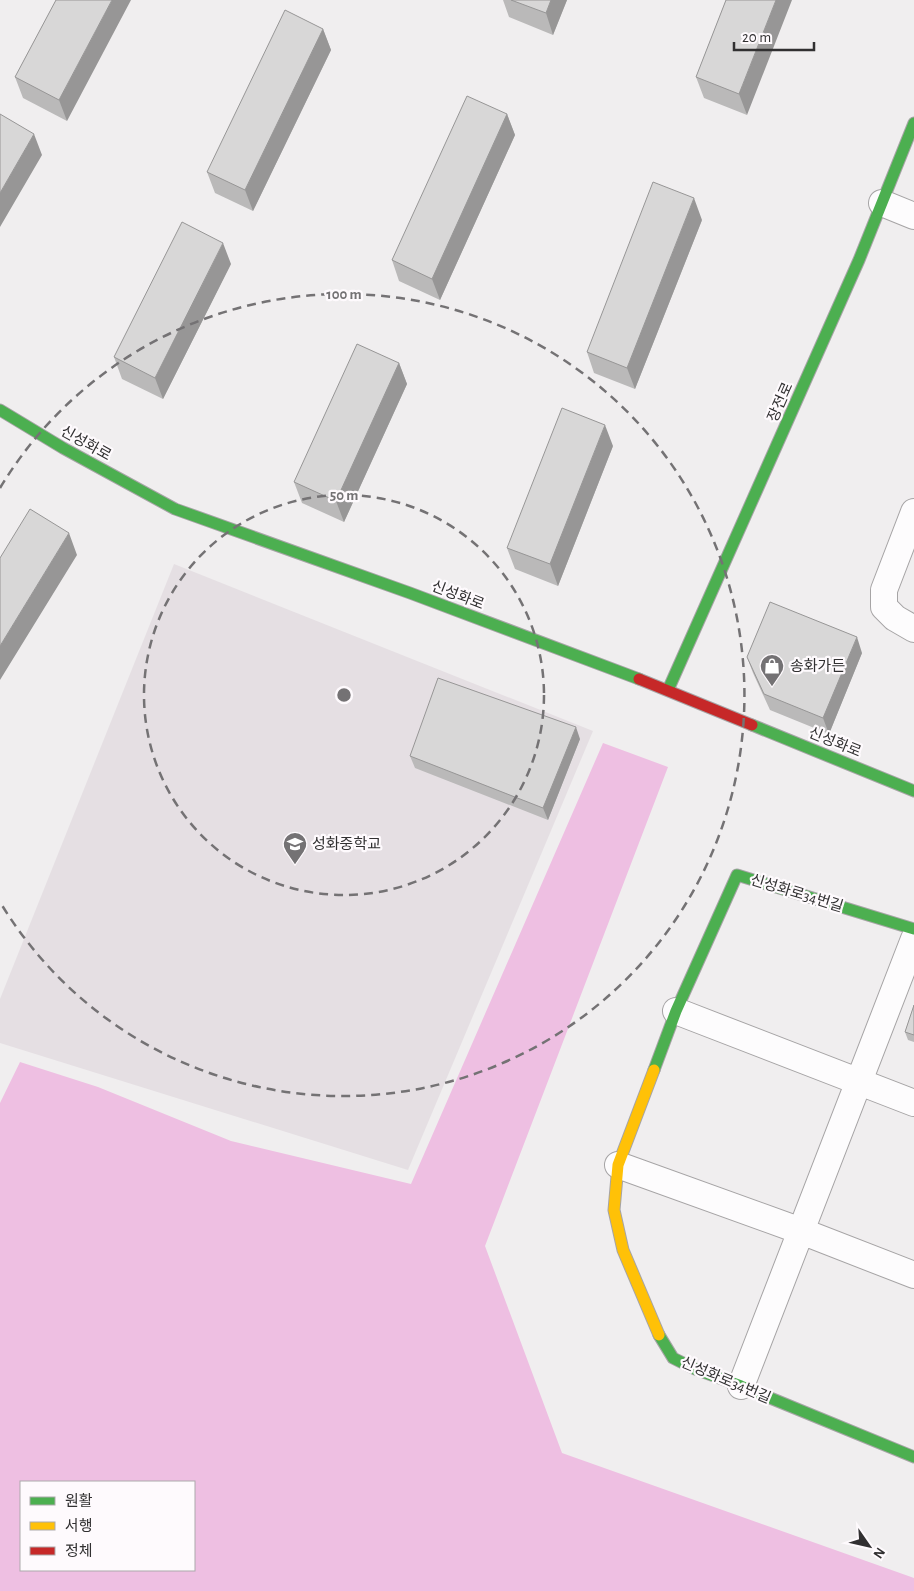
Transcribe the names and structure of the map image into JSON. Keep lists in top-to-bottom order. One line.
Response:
{"streets":{"street":["장전로","신성화로","신성화로34번길"]},"crossings":[["장전로","신성화로"]],"places":{"shop":["송화가든"],"school or university":["성화중학교"]},"legend":["원활","서행","정체"],"scale_bar":"20 m","north":"bottom right","rings":["100 m","50 m"]}
